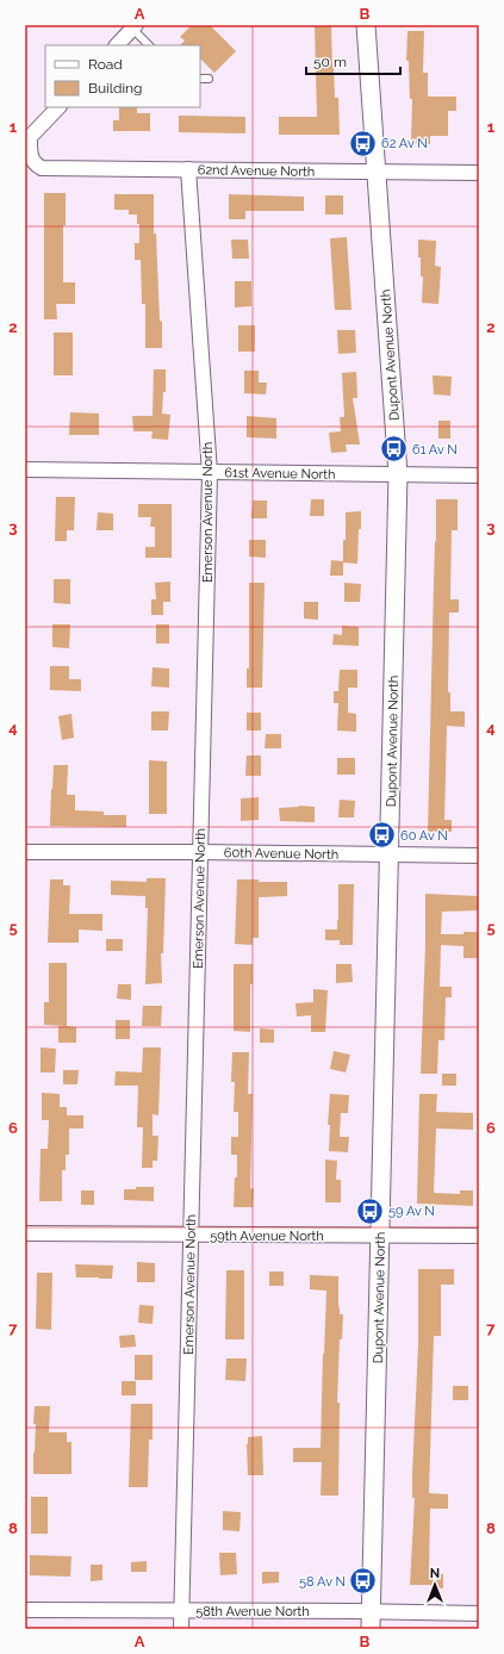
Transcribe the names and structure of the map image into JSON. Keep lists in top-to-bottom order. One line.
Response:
{"streets":{"street":["62nd Avenue North","Dupont Avenue North","61st Avenue North","Emerson Avenue North","60th Avenue North","59th Avenue North","58th Avenue North"]},"crossings":[["62nd Avenue North","Dupont Avenue North"],["62nd Avenue North","Emerson Avenue North"],["Dupont Avenue North","61st Avenue North"],["Dupont Avenue North","60th Avenue North"],["Dupont Avenue North","59th Avenue North"],["Dupont Avenue North","58th Avenue North"],["61st Avenue North","Emerson Avenue North"],["Emerson Avenue North","60th Avenue North"],["Emerson Avenue North","59th Avenue North"],["Emerson Avenue North","58th Avenue North"]],"places":{"bus stop":["62 Av N","61 Av N","60 Av N","59 Av N","58 Av N"]},"legend":["Road","Building"],"scale_bar":"50 m","north":"top","grid":{"columns":["A","B"],"rows":["1","2","3","4","5","6","7","8"]}}
